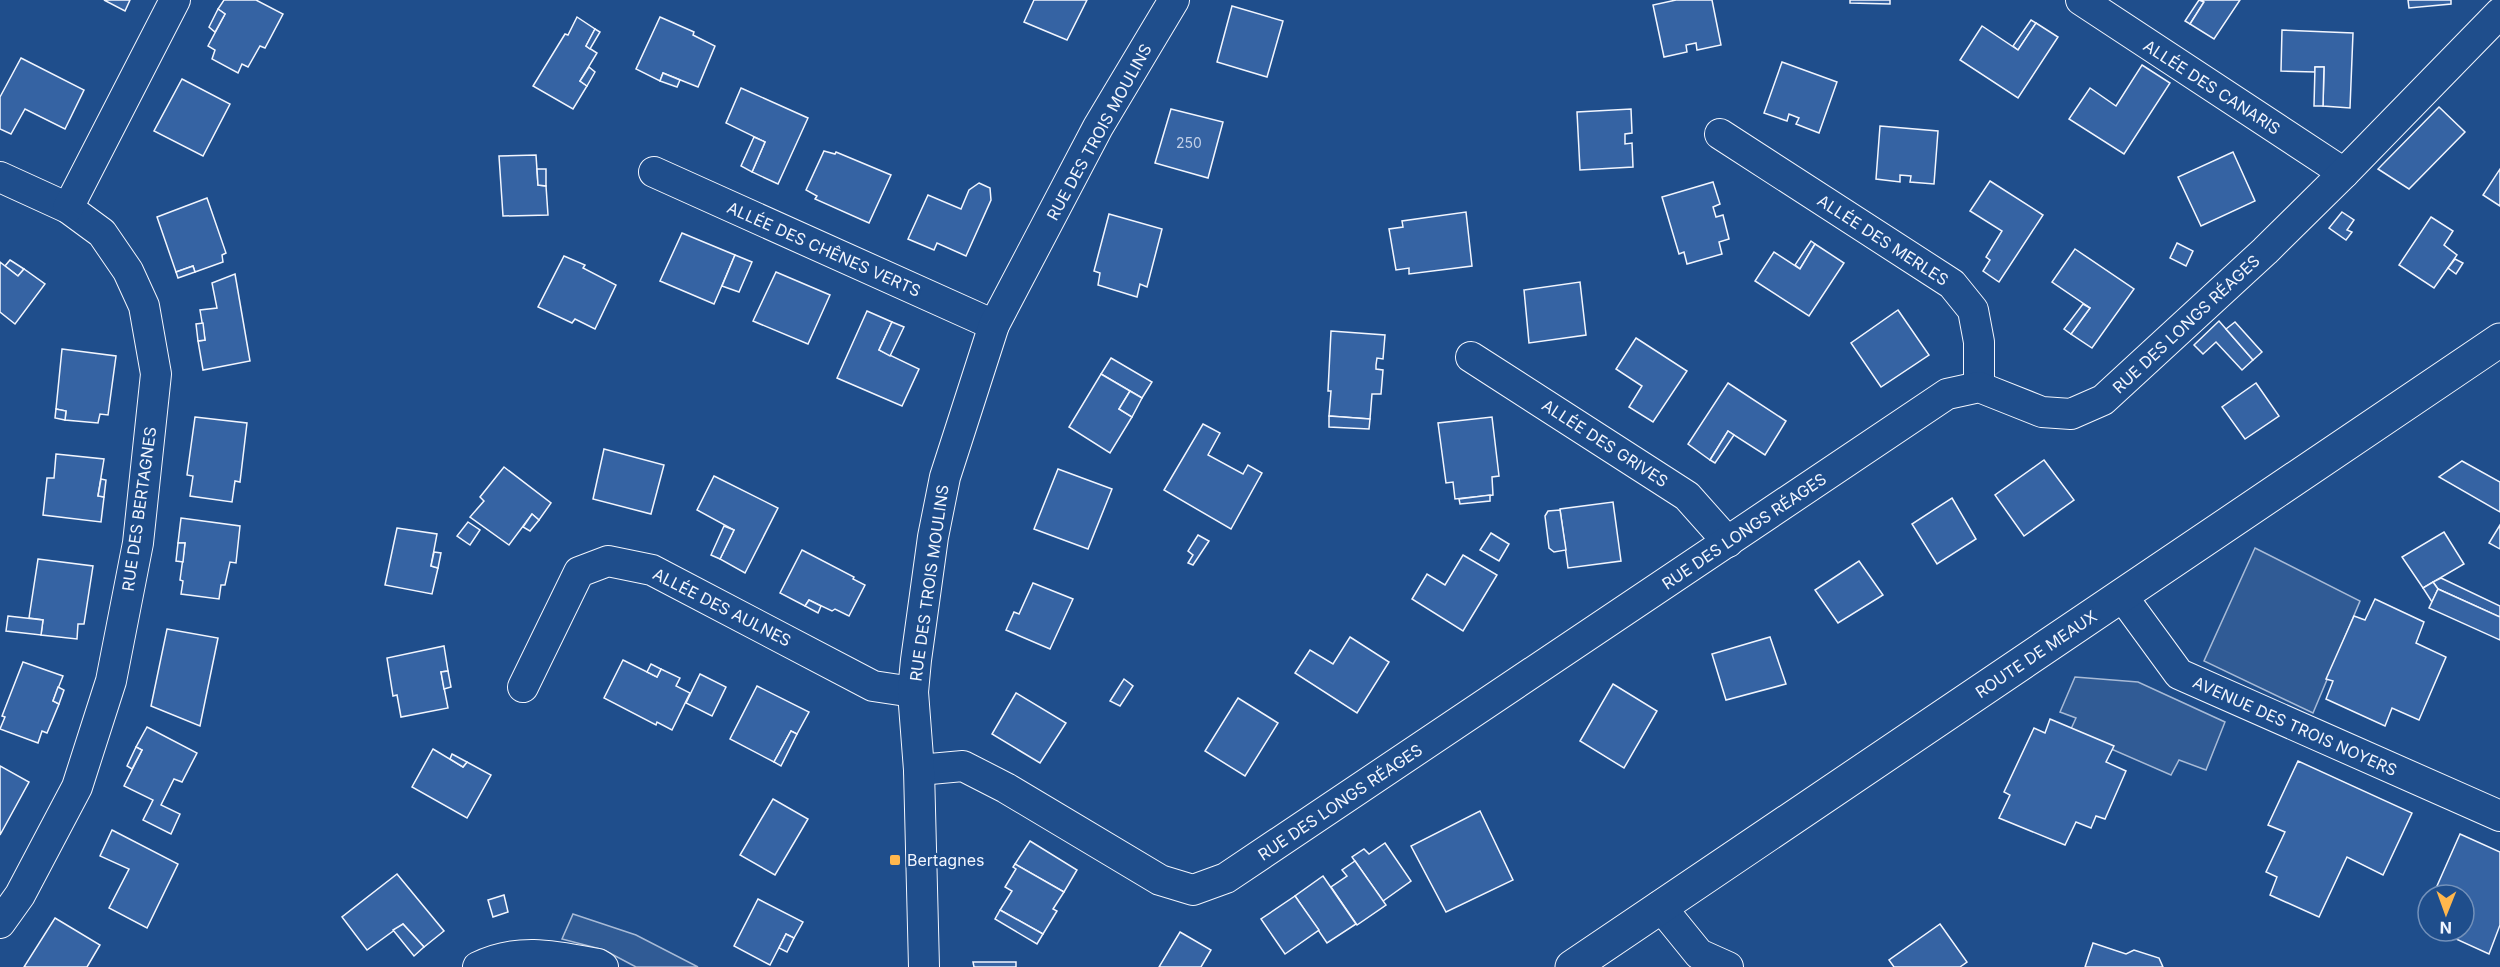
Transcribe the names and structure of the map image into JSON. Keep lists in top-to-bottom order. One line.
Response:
{"streets":{"main road":["ROUTE DE MEAUX"],"street":["ALLÉE DES CANARIS","RUE DES TROIS MOULINS","ALLÉE DES MERLES","ALLÉE DES CHÊNES VERTS","RUE DES LONGS RÉAGES","ALLÉE DES GRIVES","RUE DES BERTAGNES","ALLÉE DES AULNES","AVENUE DES TROIS NOYERS"]},"crossings":[["ALLÉE DES CANARIS","RUE DES LONGS RÉAGES"],["RUE DES TROIS MOULINS","ALLÉE DES CHÊNES VERTS"],["RUE DES TROIS MOULINS","RUE DES LONGS RÉAGES"],["RUE DES TROIS MOULINS","ALLÉE DES AULNES"],["ALLÉE DES MERLES","RUE DES LONGS RÉAGES"],["RUE DES LONGS RÉAGES","ALLÉE DES GRIVES"],["ROUTE DE MEAUX","AVENUE DES TROIS NOYERS"]],"places":{"transit":["Bertagnes"]},"house_numbers":["250"],"north":"bottom"}
